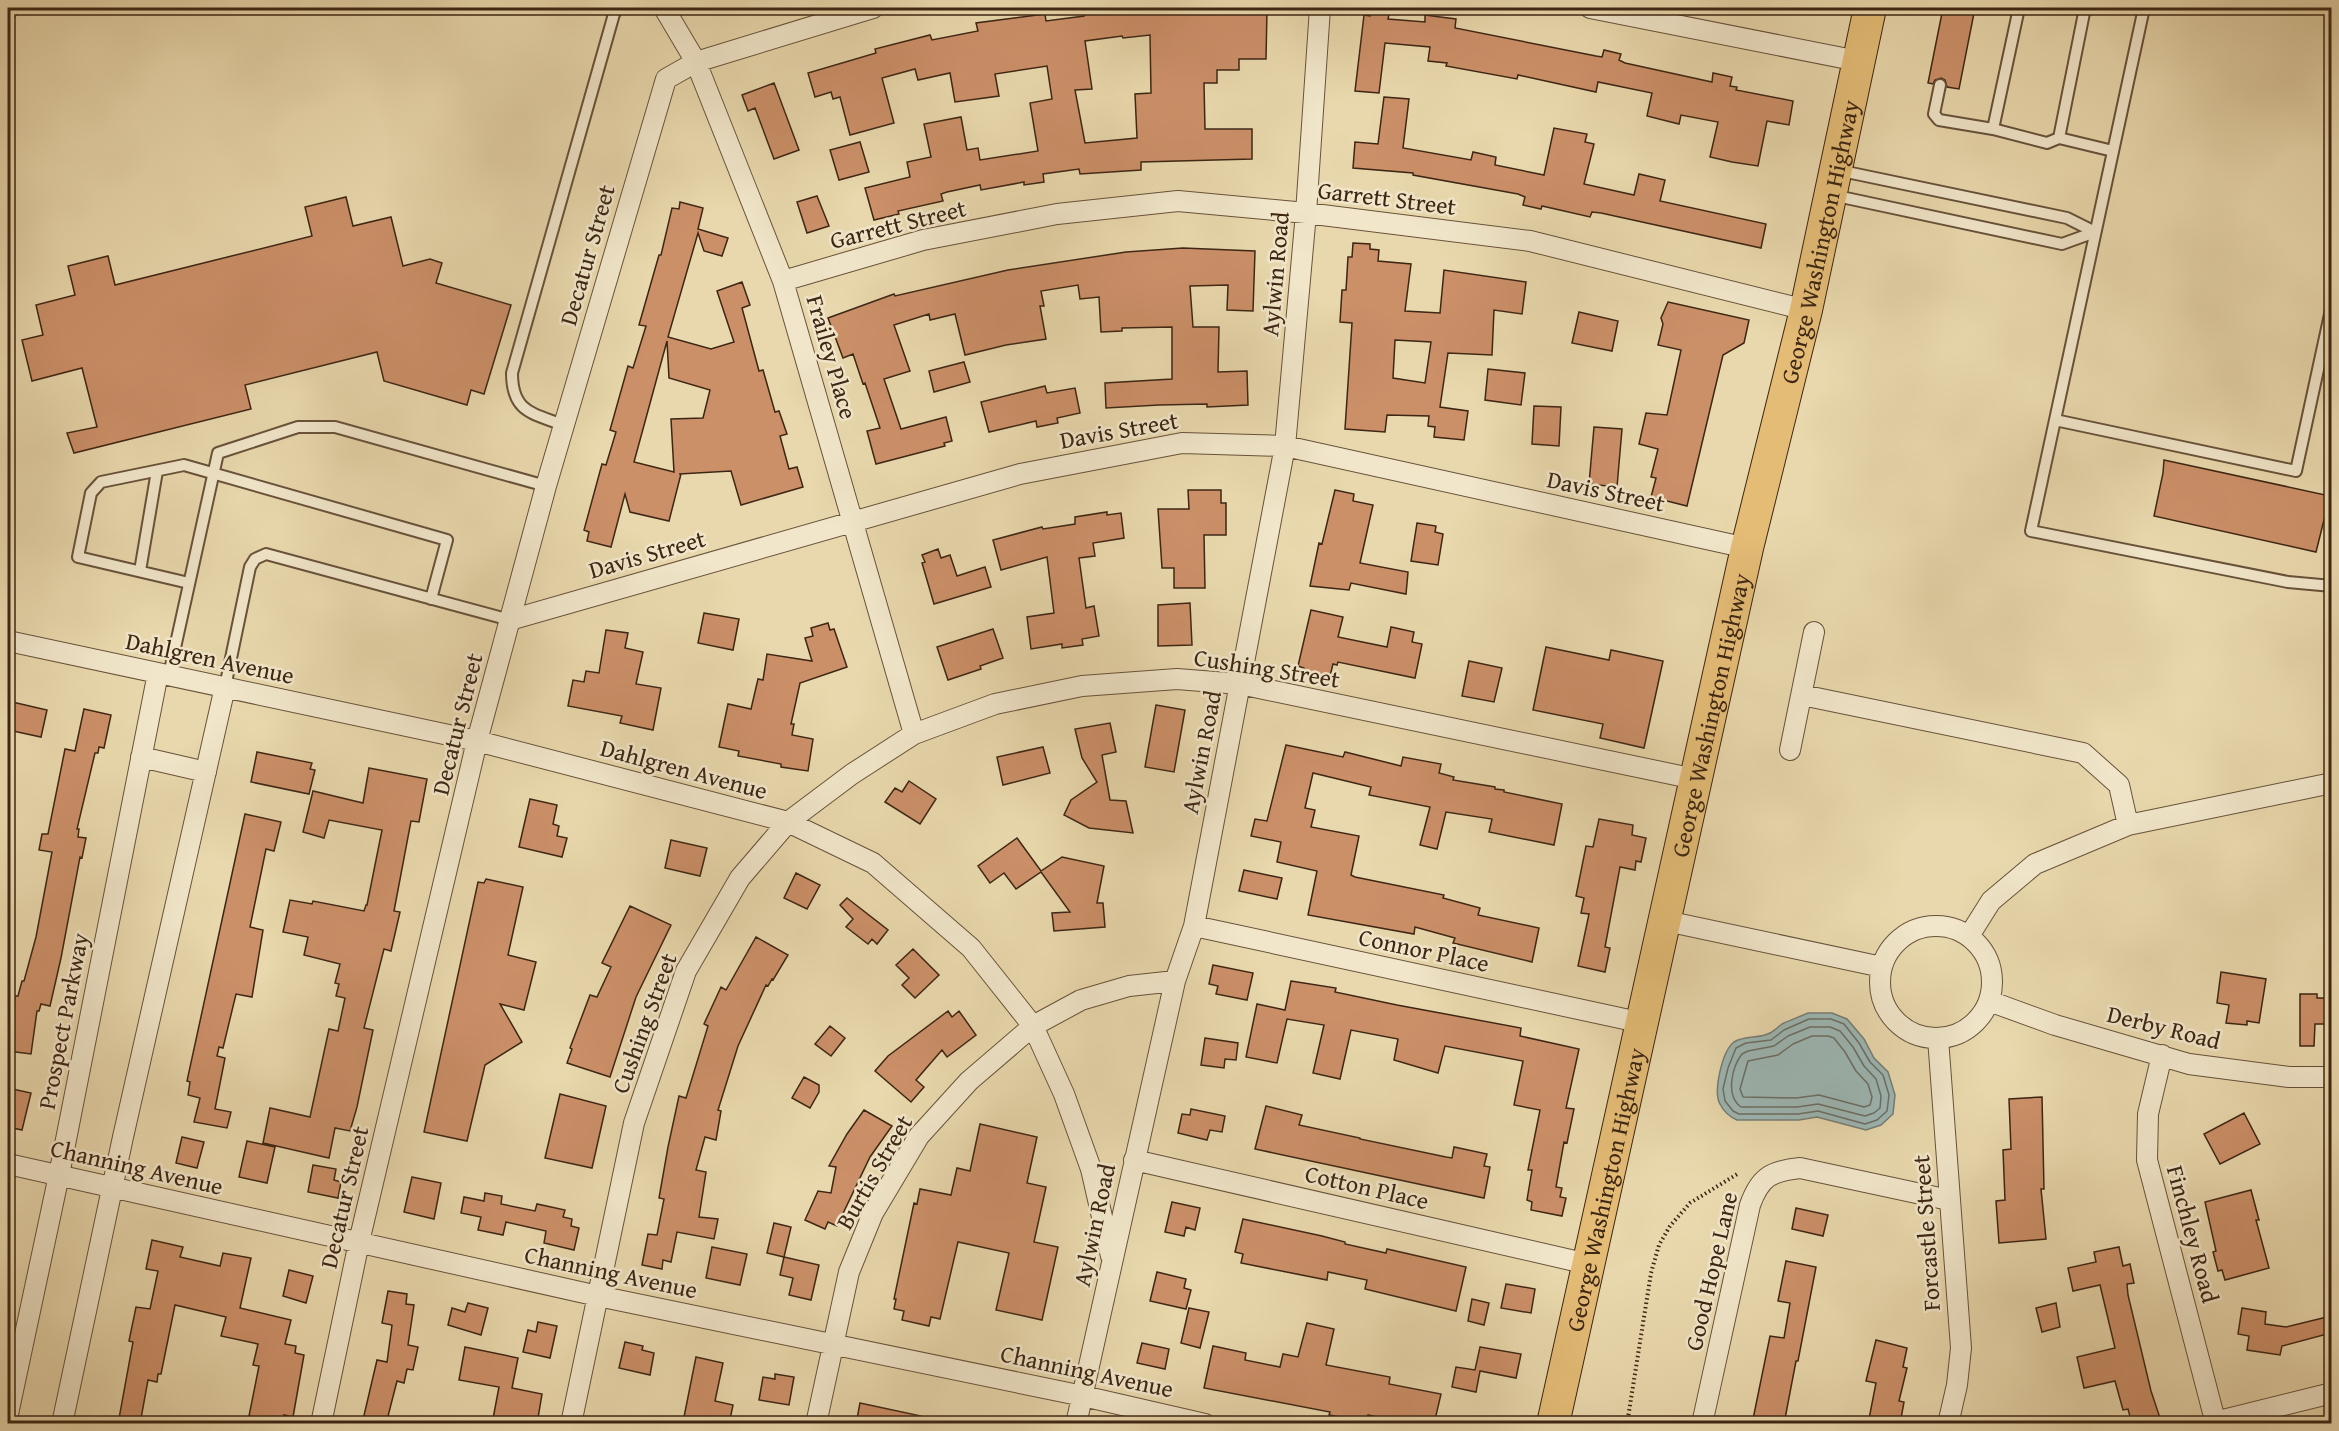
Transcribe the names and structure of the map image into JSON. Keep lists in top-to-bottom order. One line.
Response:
{"streets":{"main road":["George Washington Highway"],"street":["Garrett Street","Decatur Street","Aylwin Road","Frailey Place","Davis Street","Dahlgren Avenue","Cushing Street","Connor Place","Prospect Parkway","Derby Road","Channing Avenue","Burtis Street","Cotton Place","Forcastle Street","Finchley Road","Good Hope Lane"]},"crossings":[["Garrett Street","George Washington Highway"],["Garrett Street","Aylwin Road"],["Garrett Street","Frailey Place"],["George Washington Highway","Davis Street"],["George Washington Highway","Cushing Street"],["George Washington Highway","Connor Place"],["George Washington Highway","Cotton Place"],["Decatur Street","Frailey Place"],["Decatur Street","Davis Street"],["Decatur Street","Dahlgren Avenue"],["Decatur Street","Channing Avenue"],["Aylwin Road","Davis Street"],["Aylwin Road","Dahlgren Avenue"],["Aylwin Road","Cushing Street"],["Aylwin Road","Connor Place"],["Aylwin Road","Channing Avenue"],["Aylwin Road","Burtis Street"],["Aylwin Road","Cotton Place"],["Frailey Place","Davis Street"],["Frailey Place","Cushing Street"],["Dahlgren Avenue","Cushing Street"],["Dahlgren Avenue","Prospect Parkway"],["Dahlgren Avenue","Burtis Street"],["Cushing Street","Channing Avenue"],["Prospect Parkway","Channing Avenue"],["Derby Road","Forcastle Street"],["Derby Road","Finchley Road"],["Channing Avenue","Burtis Street"],["Forcastle Street","Good Hope Lane"]]}
